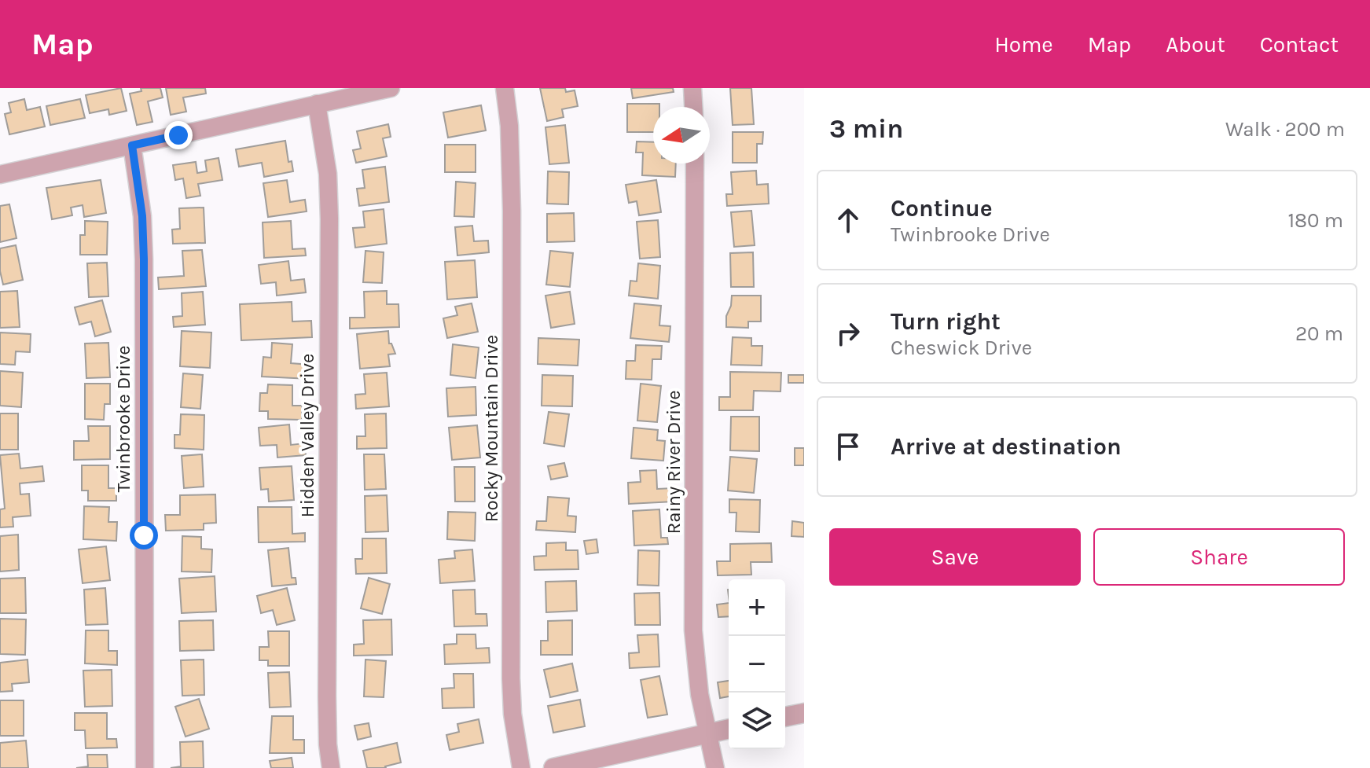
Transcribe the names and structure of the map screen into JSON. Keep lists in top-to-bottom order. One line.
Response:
{"streets":{"street":["Twinbrooke Drive","Rocky Mountain Drive","Hidden Valley Drive","Rainy River Drive"]},"north":"left","page":{"header":"Map","nav":["Home","Map","About","Contact"],"heading":["3 min","Walk · 200 m"],"list":[["Continue","Twinbrooke Drive","180 m"],["Turn right","Cheswick Drive","20 m"],"Arrive at destination"],"buttons":["Save","Share"],"map_buttons":["+","−"]}}
